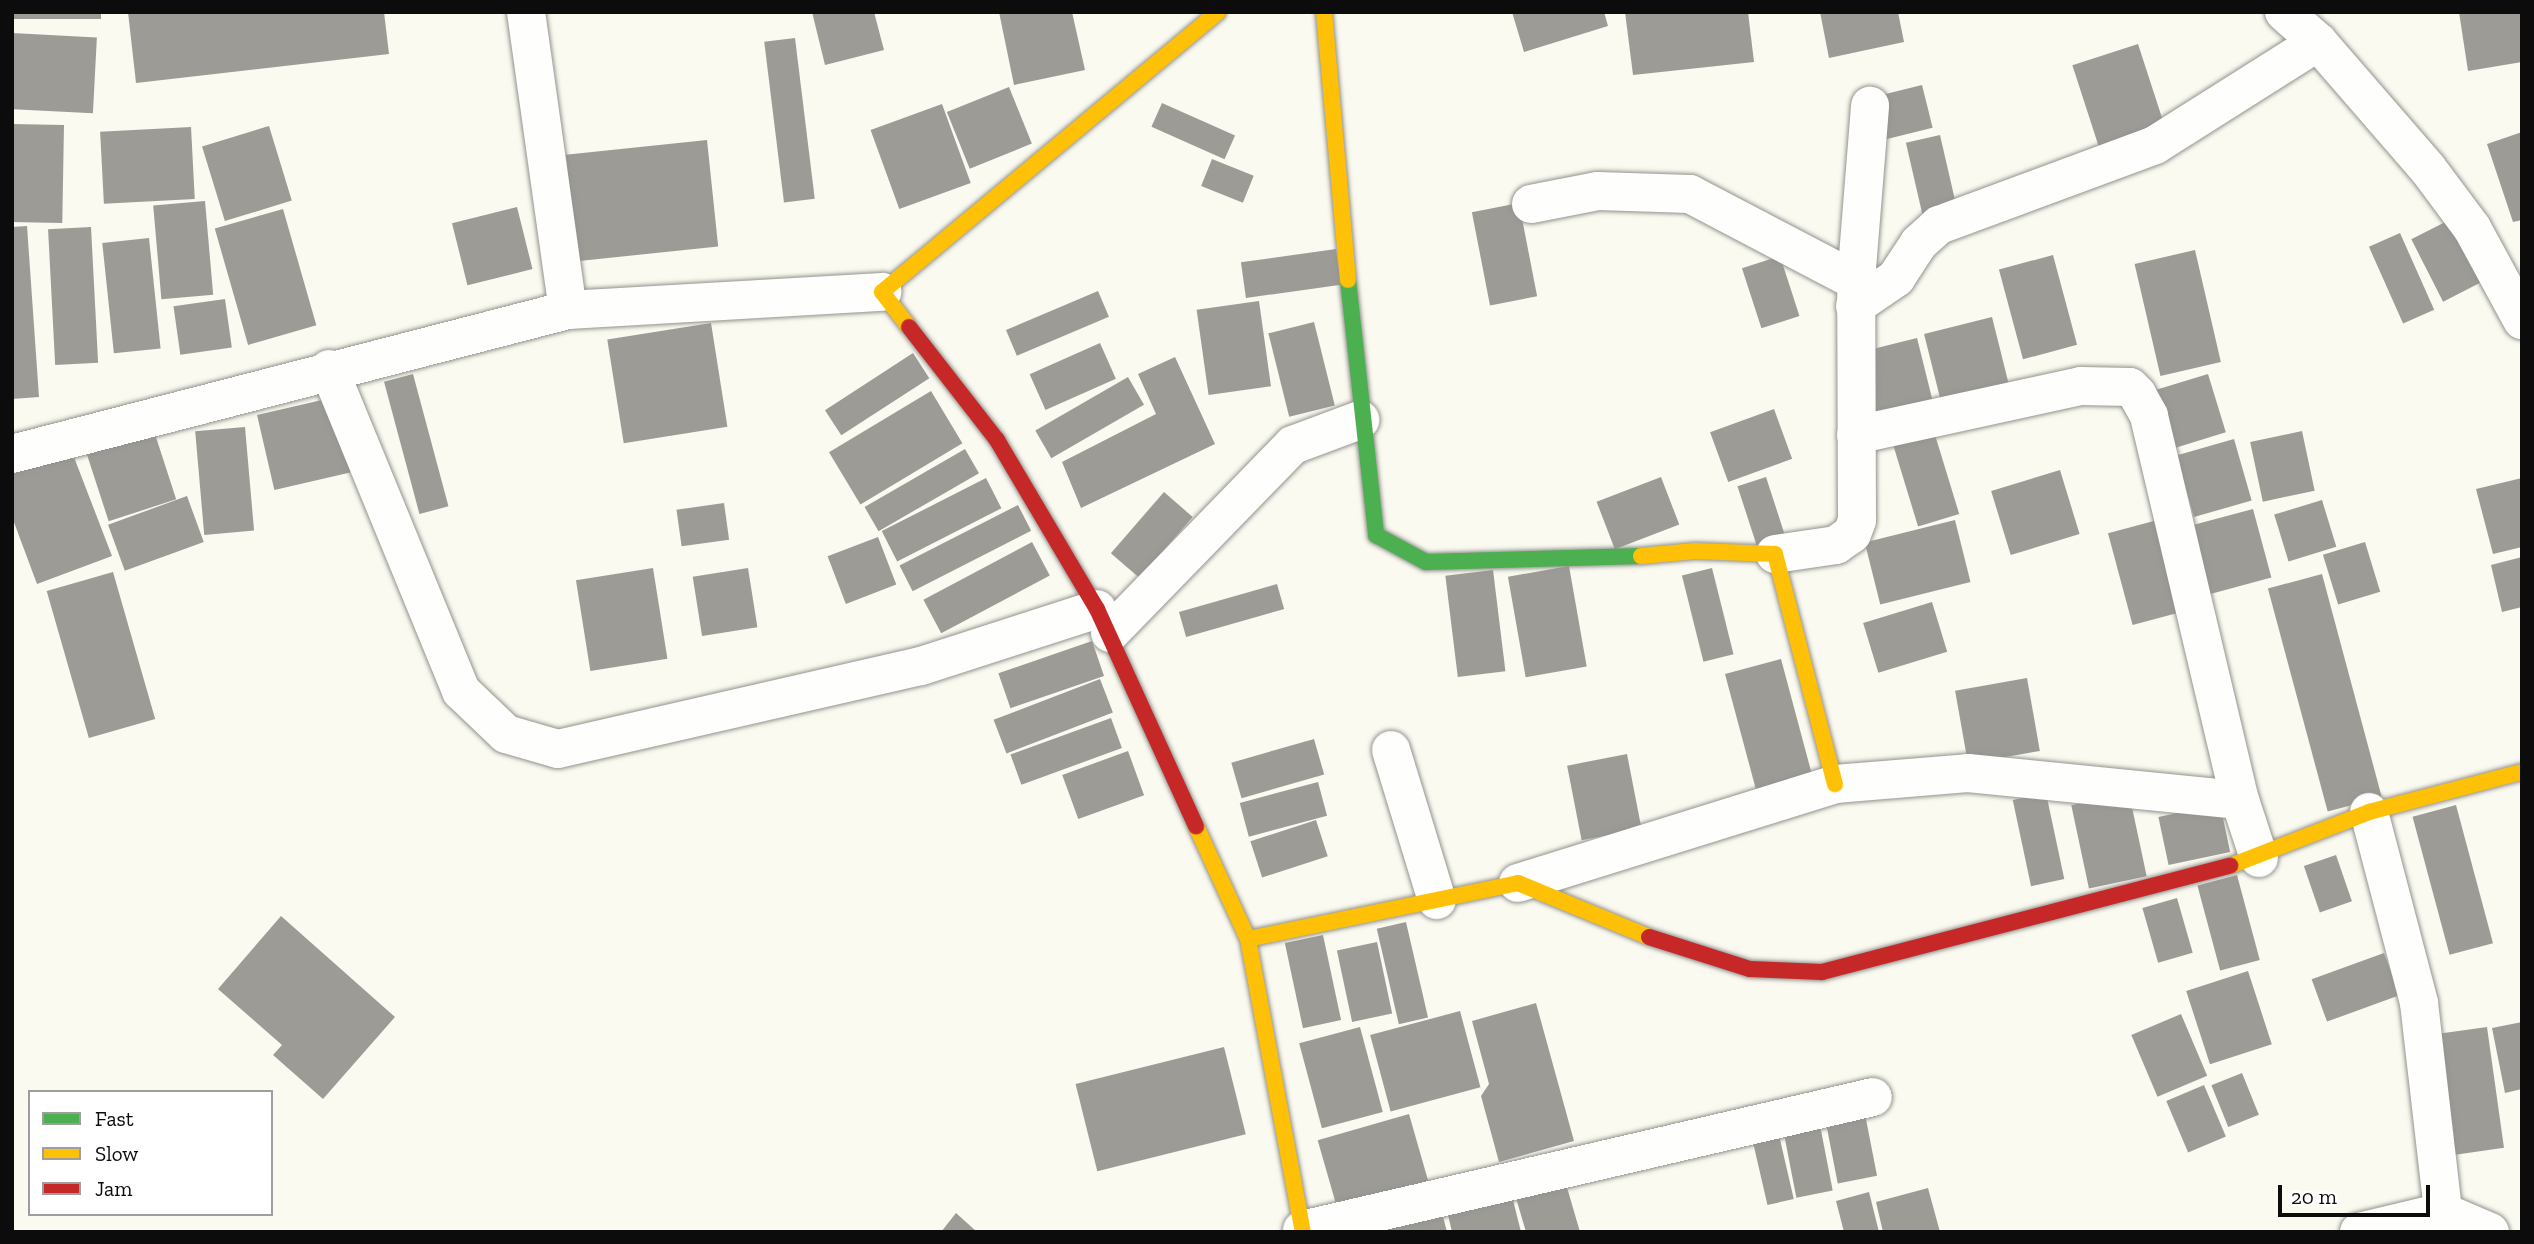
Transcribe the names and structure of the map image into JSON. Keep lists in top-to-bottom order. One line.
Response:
{"legend":["Fast","Slow","Jam"],"scale_bar":"20 m"}
